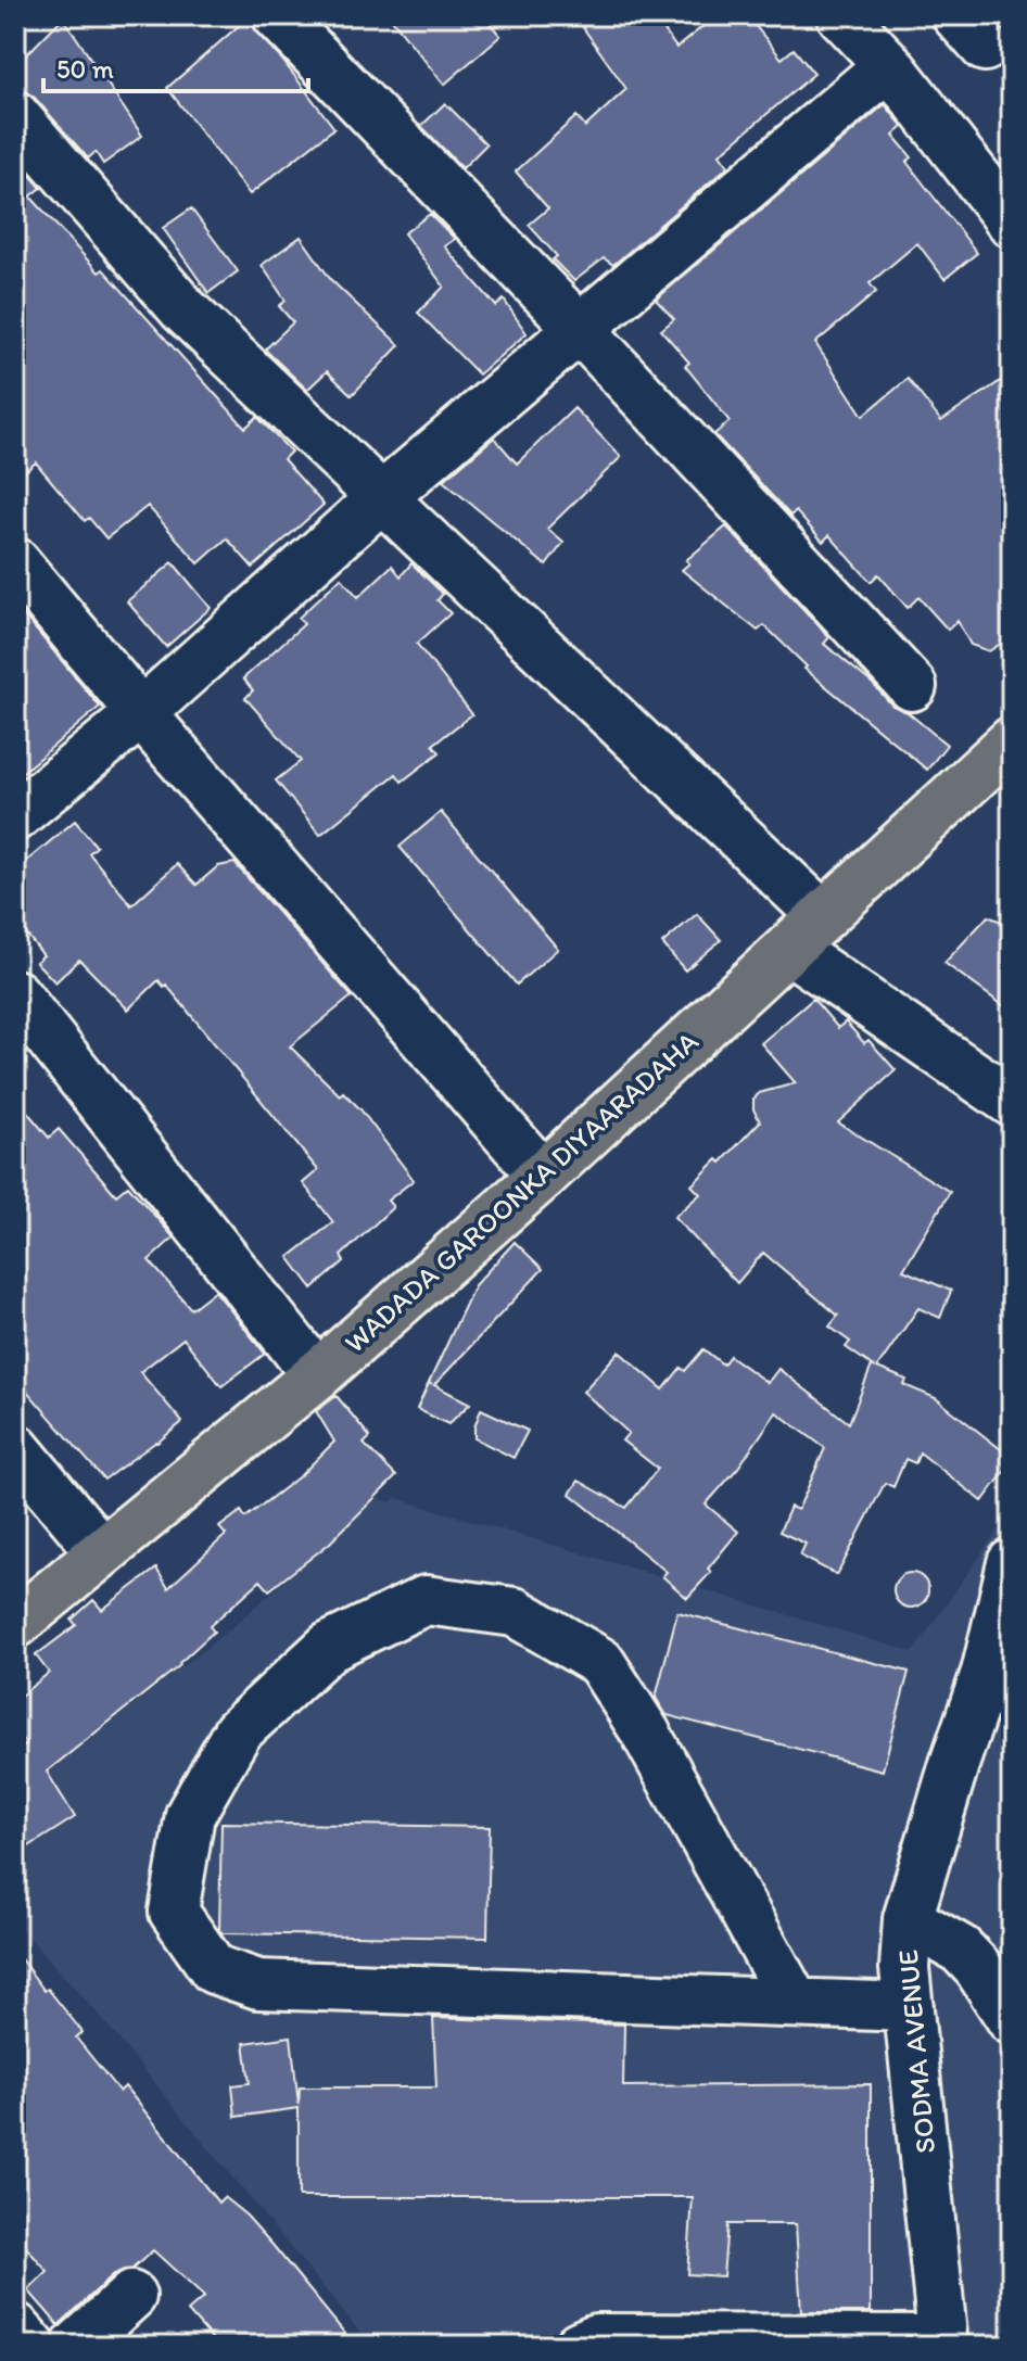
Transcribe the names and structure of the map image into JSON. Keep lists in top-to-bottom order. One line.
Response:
{"streets":{"main road":["WADADA GAROONKA DIYAARADAHA"],"street":["SODMA AVENUE"]},"scale_bar":"50 m"}
